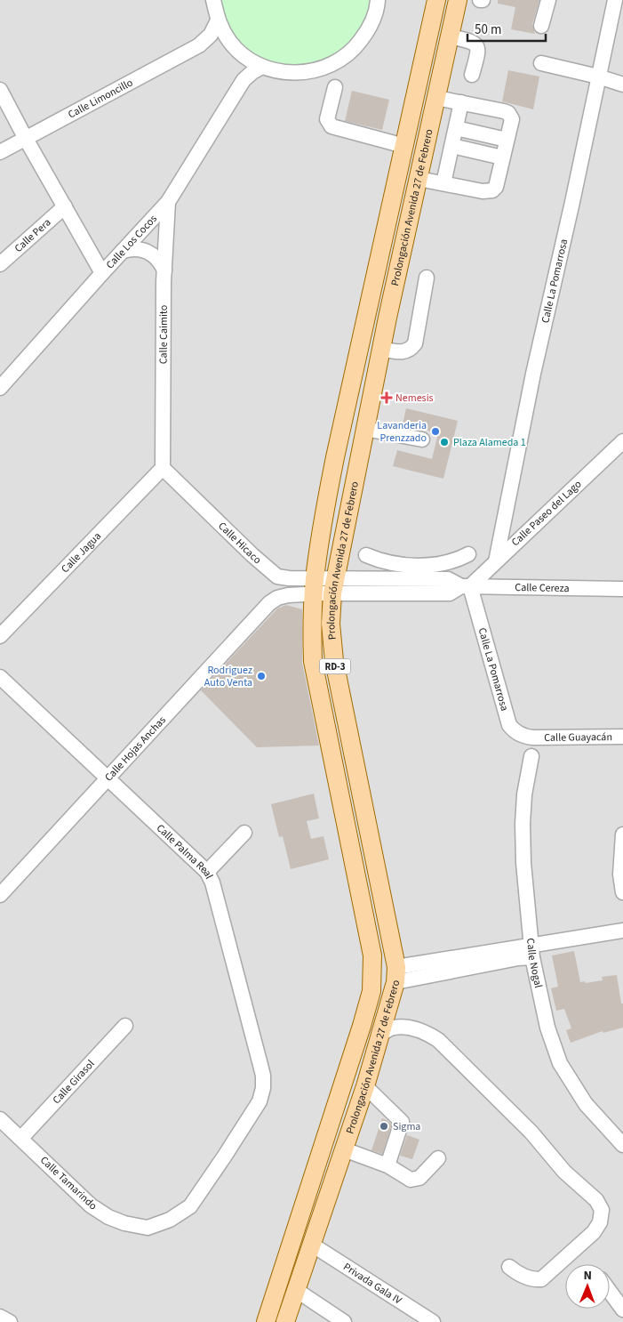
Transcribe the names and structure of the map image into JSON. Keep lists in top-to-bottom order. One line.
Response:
{"streets":{"main road":["Prolongación Avenida 27 de Febrero","RD-3"],"street":["Calle Limoncillo","Calle Pera","Calle Los Cocos","Calle La Pomarrosa","Calle Caimito","Calle Paseo del Lago","Calle Hicaco","Calle Jagua","Calle Cereza","Calle Guayacán","Calle Hojas Anchas","Calle Palma Real","Calle Nogal","Calle Girasol","Calle Tamarindo","Privada Gala IV"]},"crossings":[["Prolongación Avenida 27 de Febrero","Calle Hicaco"],["Prolongación Avenida 27 de Febrero","Calle Cereza"],["Prolongación Avenida 27 de Febrero","Privada Gala IV"],["Calle Los Cocos","Calle Caimito"],["Calle La Pomarrosa","Calle Paseo del Lago"],["Calle La Pomarrosa","Calle Cereza"],["Calle La Pomarrosa","Calle Guayacán"],["Calle Caimito","Calle Hicaco"],["Calle Caimito","Calle Jagua"],["Calle Paseo del Lago","Calle Cereza"],["Calle Hicaco","Calle Jagua"],["Calle Hicaco","Calle Cereza"],["Calle Hojas Anchas","Calle Palma Real"],["Calle Palma Real","Calle Tamarindo"],["Calle Girasol","Calle Tamarindo"]],"places":{"health":["Nemesis"],"other":["Lavanderia Prenzzado","Plaza Alameda 1","Rodriguez Auto Venta","Sigma"]},"scale_bar":"50 m","north":"top"}
